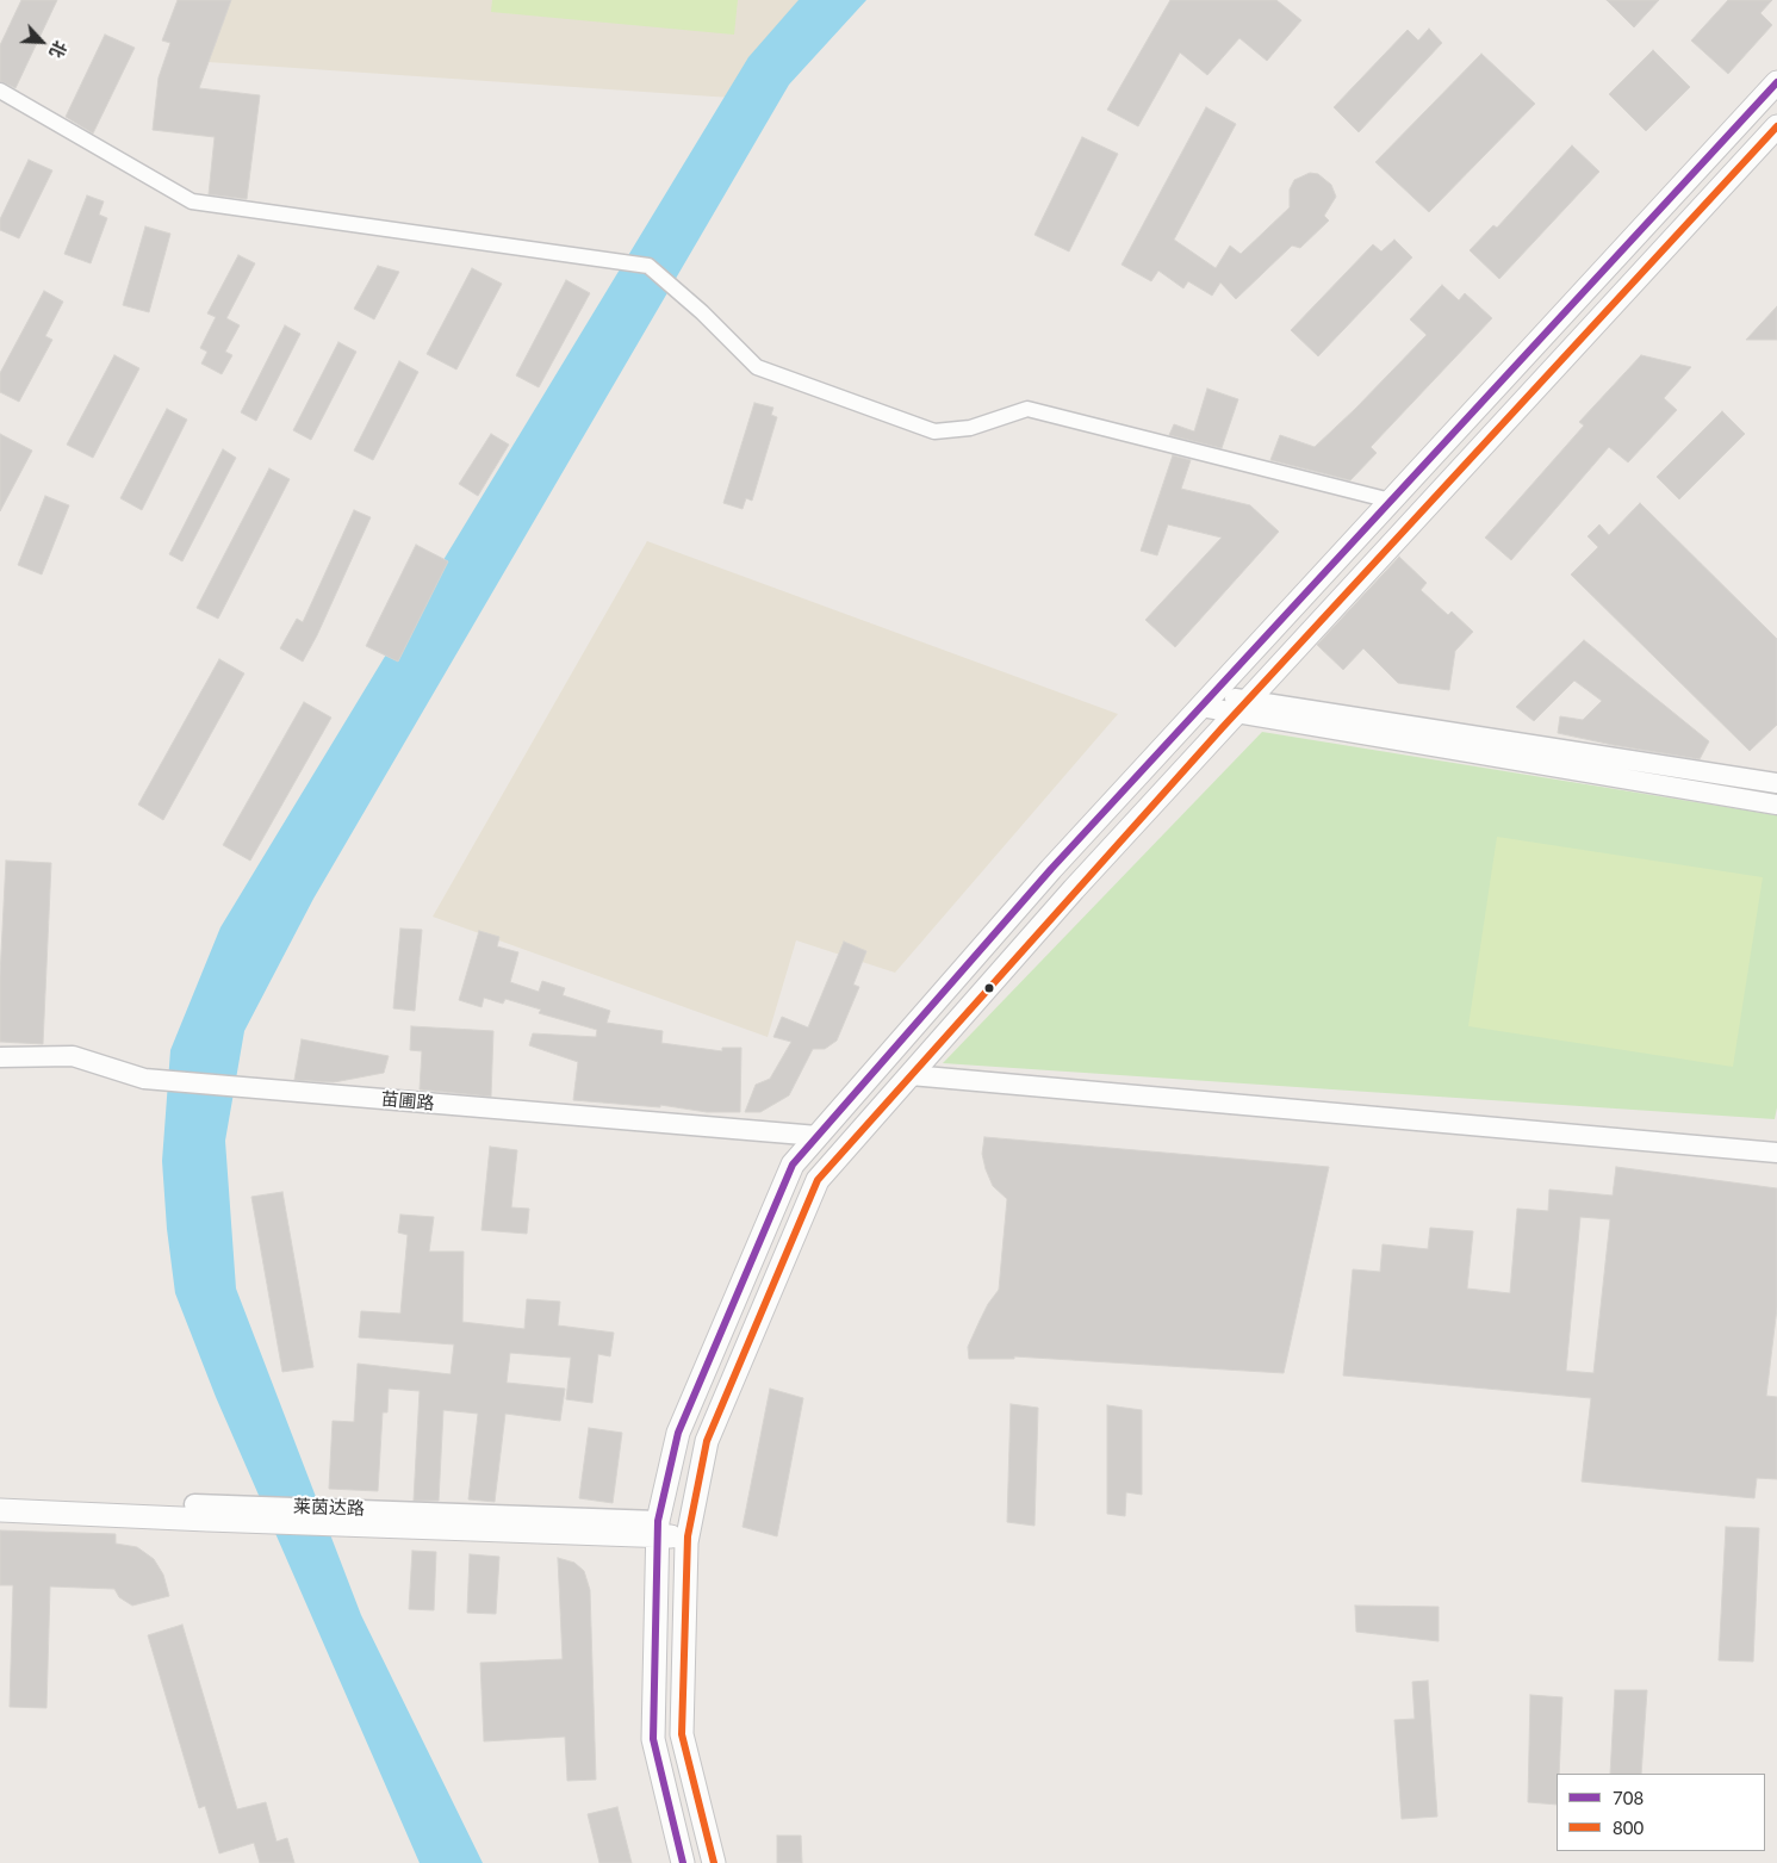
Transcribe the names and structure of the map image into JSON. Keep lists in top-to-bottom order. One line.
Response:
{"streets":{"street":["苗圃路"]},"lines":["transit line 708","transit line 800"],"legend":["708","800"],"north":"bottom right"}
